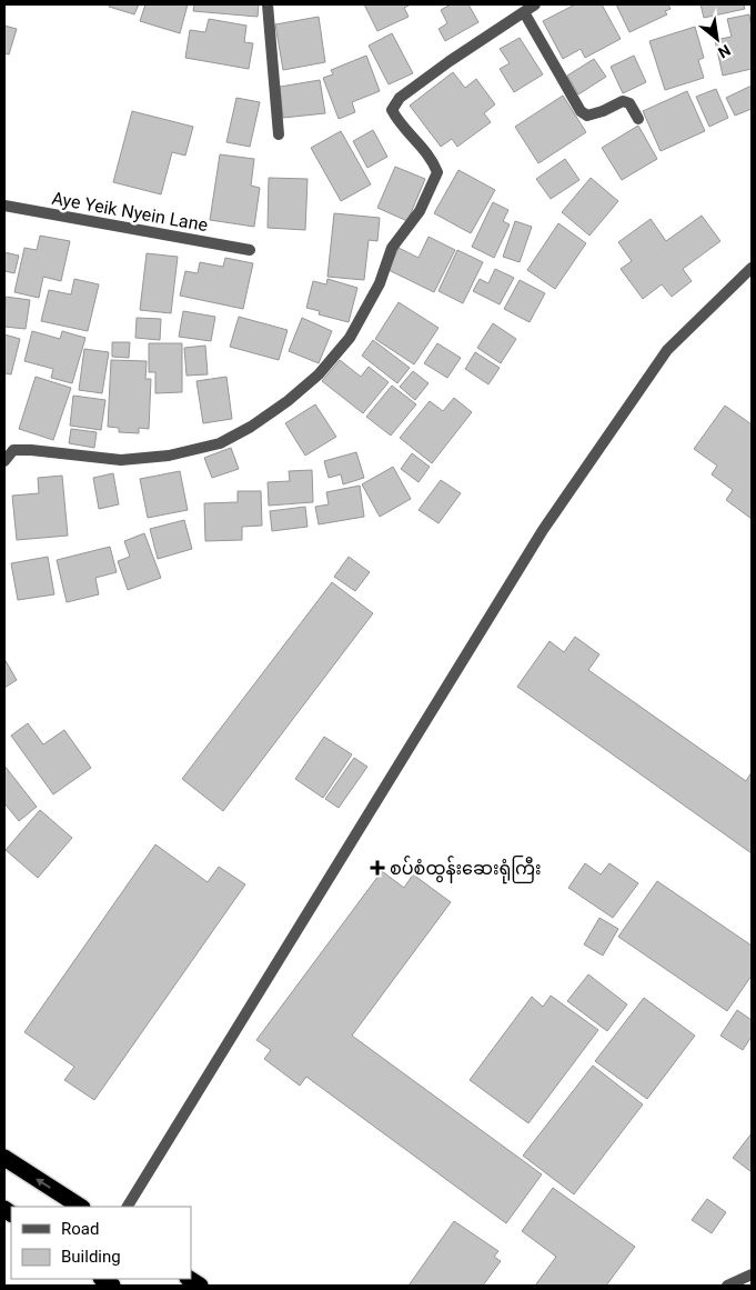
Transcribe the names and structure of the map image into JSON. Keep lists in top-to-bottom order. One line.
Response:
{"streets":{"street":["Aye Yeik Nyein Lane"]},"places":{"health":["စပ်စံထွန်းဆေးရုံကြီး"]},"legend":["Road","Building"],"north":"bottom right"}
